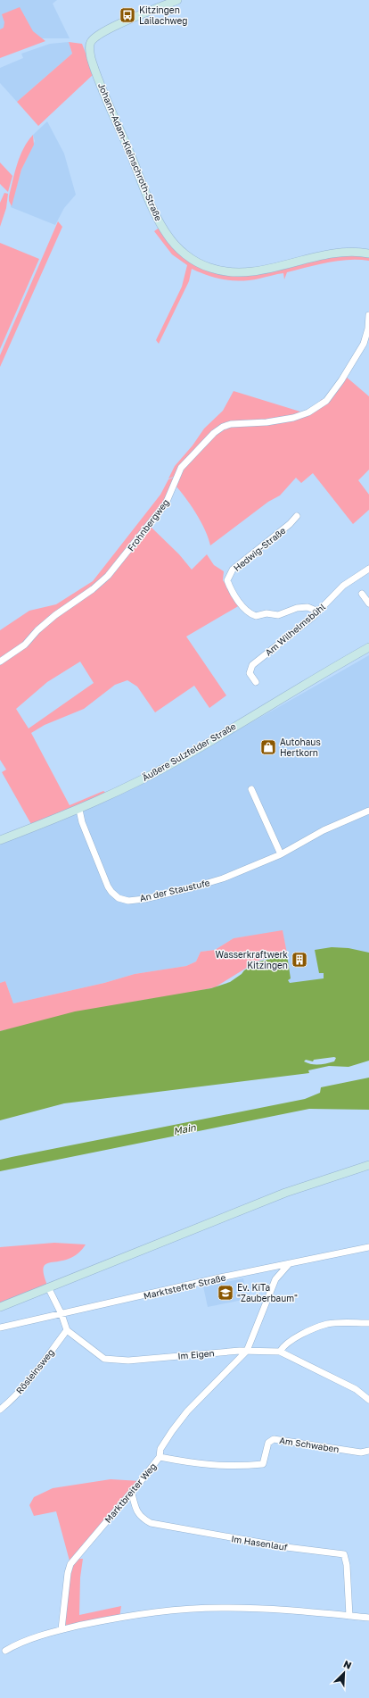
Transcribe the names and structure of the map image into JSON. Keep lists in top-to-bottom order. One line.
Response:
{"streets":{"main road":["Johann-Adam-Kleinschroth-Straße","Äußere Sulzfelder Straße"],"street":["Frohnbergweg","Hedwig-Straße","Am Wilhelmsbühl","An der Staustufe","Marktstefter Straße","Im Eigen","Rösleinsweg","Am Schwaben","Marktbreiter Weg","Im Hasenlauf"]},"crossings":[["Hedwig-Straße","Am Wilhelmsbühl"],["Äußere Sulzfelder Straße","An der Staustufe"],["Marktstefter Straße","Marktbreiter Weg"],["Im Eigen","Rösleinsweg"],["Im Eigen","Marktbreiter Weg"],["Am Schwaben","Marktbreiter Weg"],["Marktbreiter Weg","Im Hasenlauf"]],"water":["Main"],"places":{"bus stop":["Kitzingen Lailachweg"],"shop":["Autohaus Hertkorn"],"building":["Wasserkraftwerk Kitzingen"],"school or university":["Ev. KiTa \"Zauberbaum\""]},"north":"top right"}
